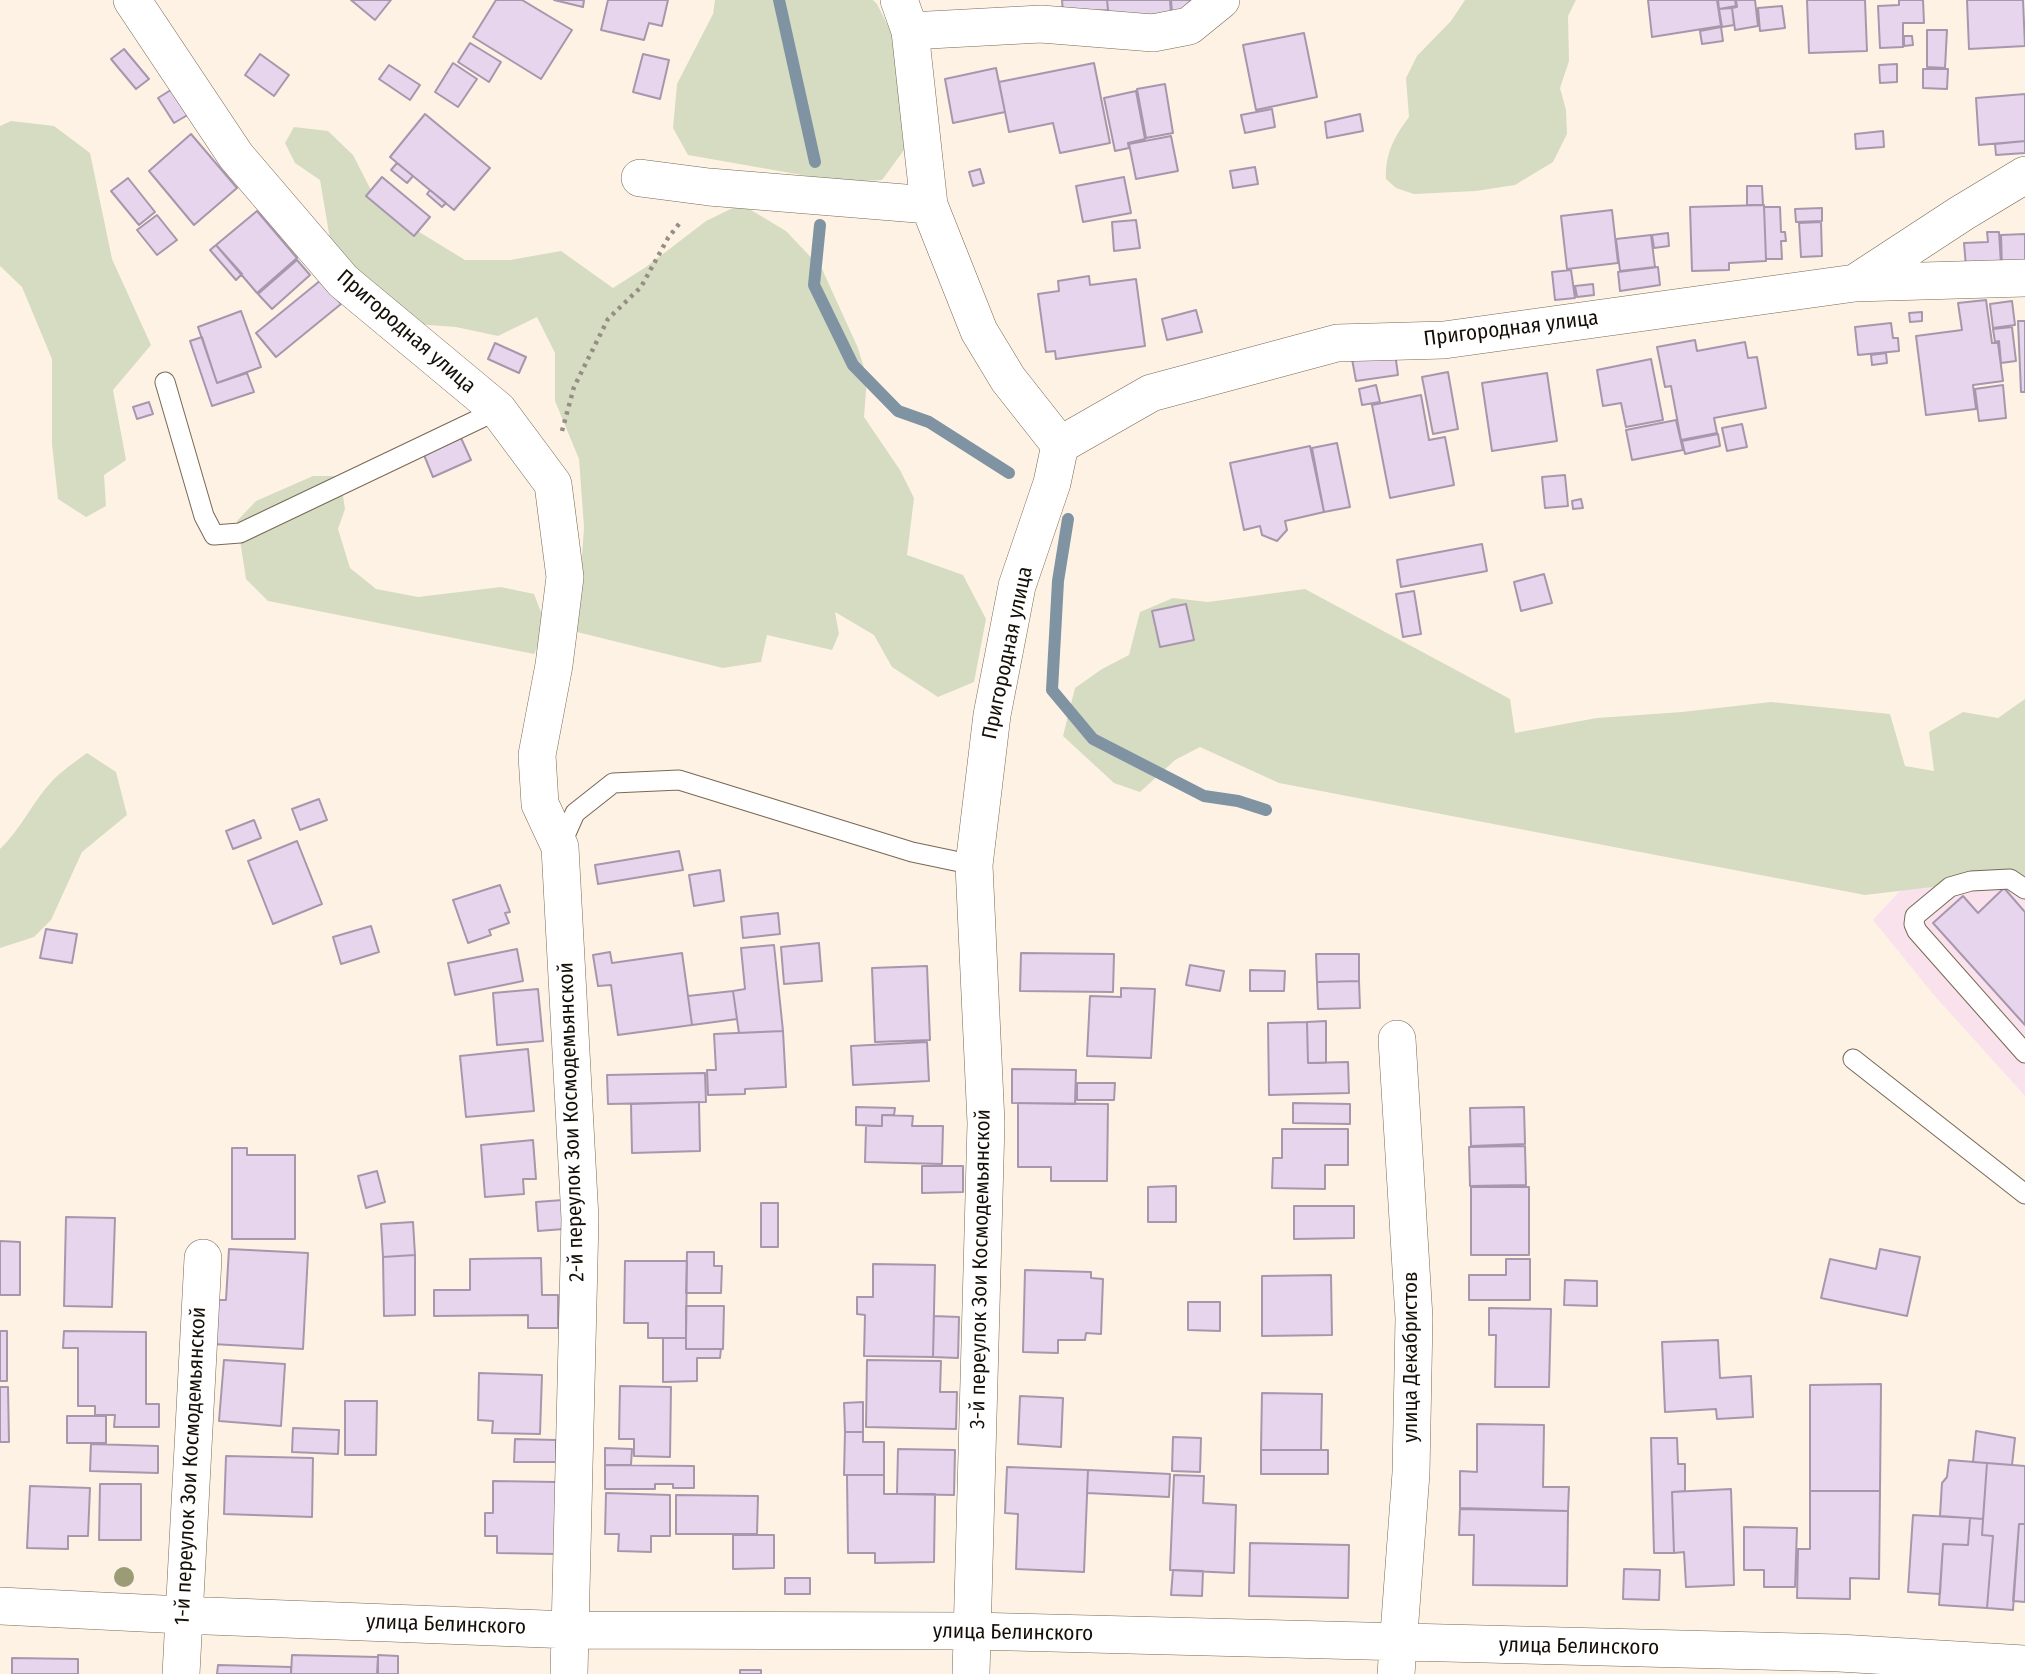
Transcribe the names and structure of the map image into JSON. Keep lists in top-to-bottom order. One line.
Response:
{"streets":{"street":["Пригородная улица","2-й переулок Зои Космодемьянской","3-й переулок Зои Космодемьянской","улица Декабристов","1-й переулок Зои Космодемьянской","улица Белинского"]},"crossings":[["Пригородная улица","2-й переулок Зои Космодемьянской"],["Пригородная улица","3-й переулок Зои Космодемьянской"],["2-й переулок Зои Космодемьянской","улица Белинского"],["3-й переулок Зои Космодемьянской","улица Белинского"],["улица Декабристов","улица Белинского"],["1-й переулок Зои Космодемьянской","улица Белинского"]]}
